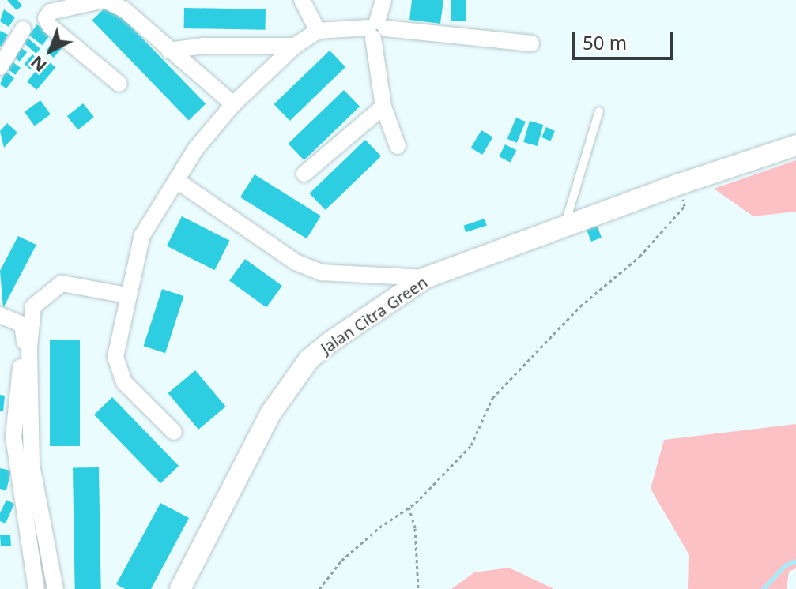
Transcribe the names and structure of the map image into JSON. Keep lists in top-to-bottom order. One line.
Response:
{"streets":{"street":["Jalan Citra Green"]},"scale_bar":"50 m","north":"bottom left"}
